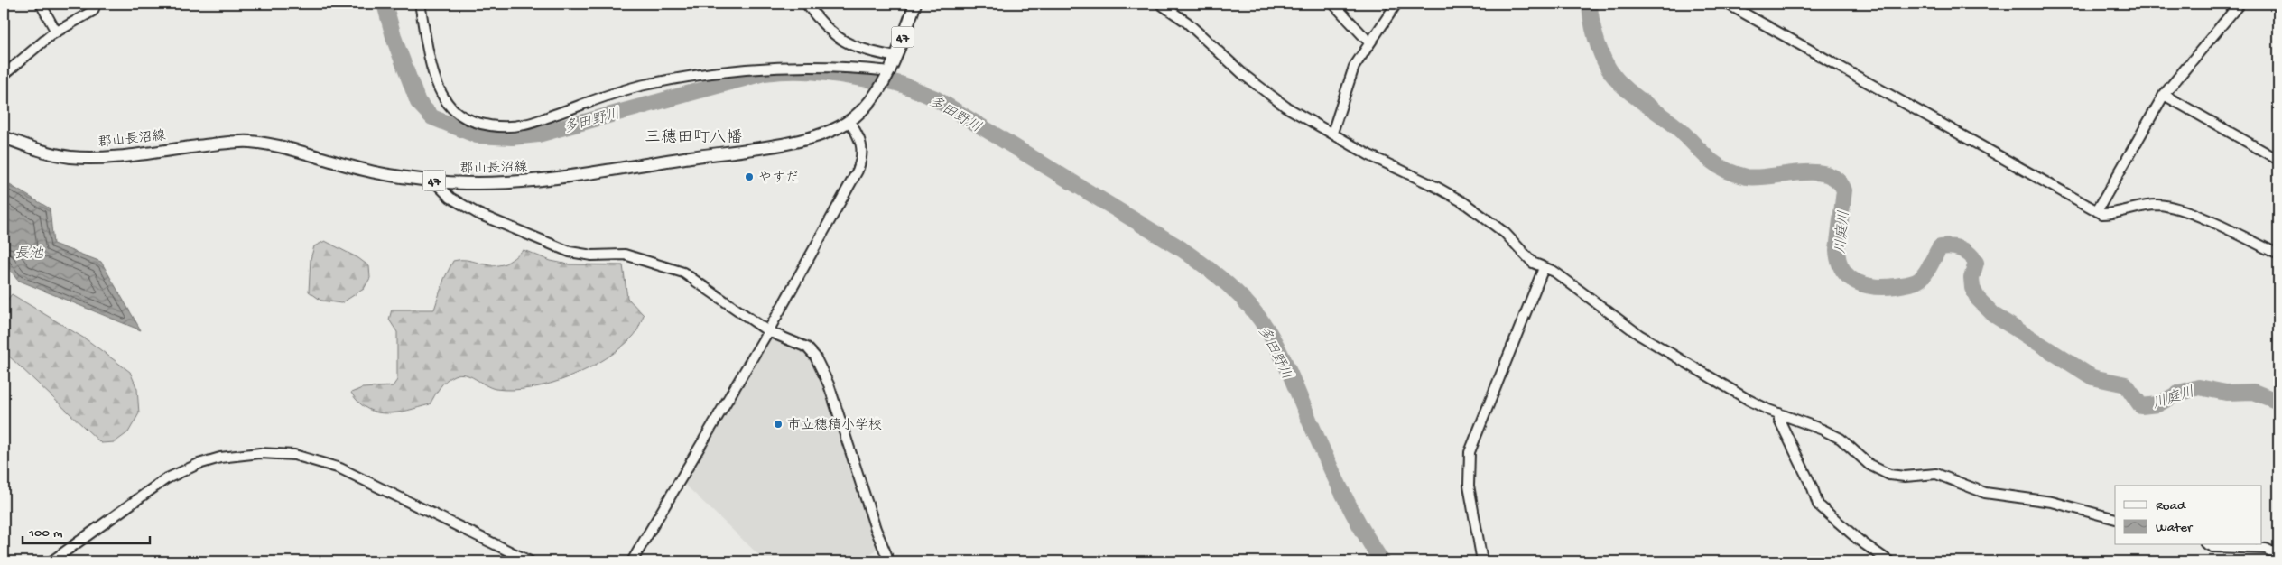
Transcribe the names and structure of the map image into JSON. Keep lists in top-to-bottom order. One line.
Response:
{"streets":{"main road":["47","郡山長沼線"]},"districts":["三穂田町八幡"],"water":["多田野川","川庭川","長池"],"places":["やすだ","市立穂積小学校"],"legend":["Road","Water"],"scale_bar":"100 m"}
